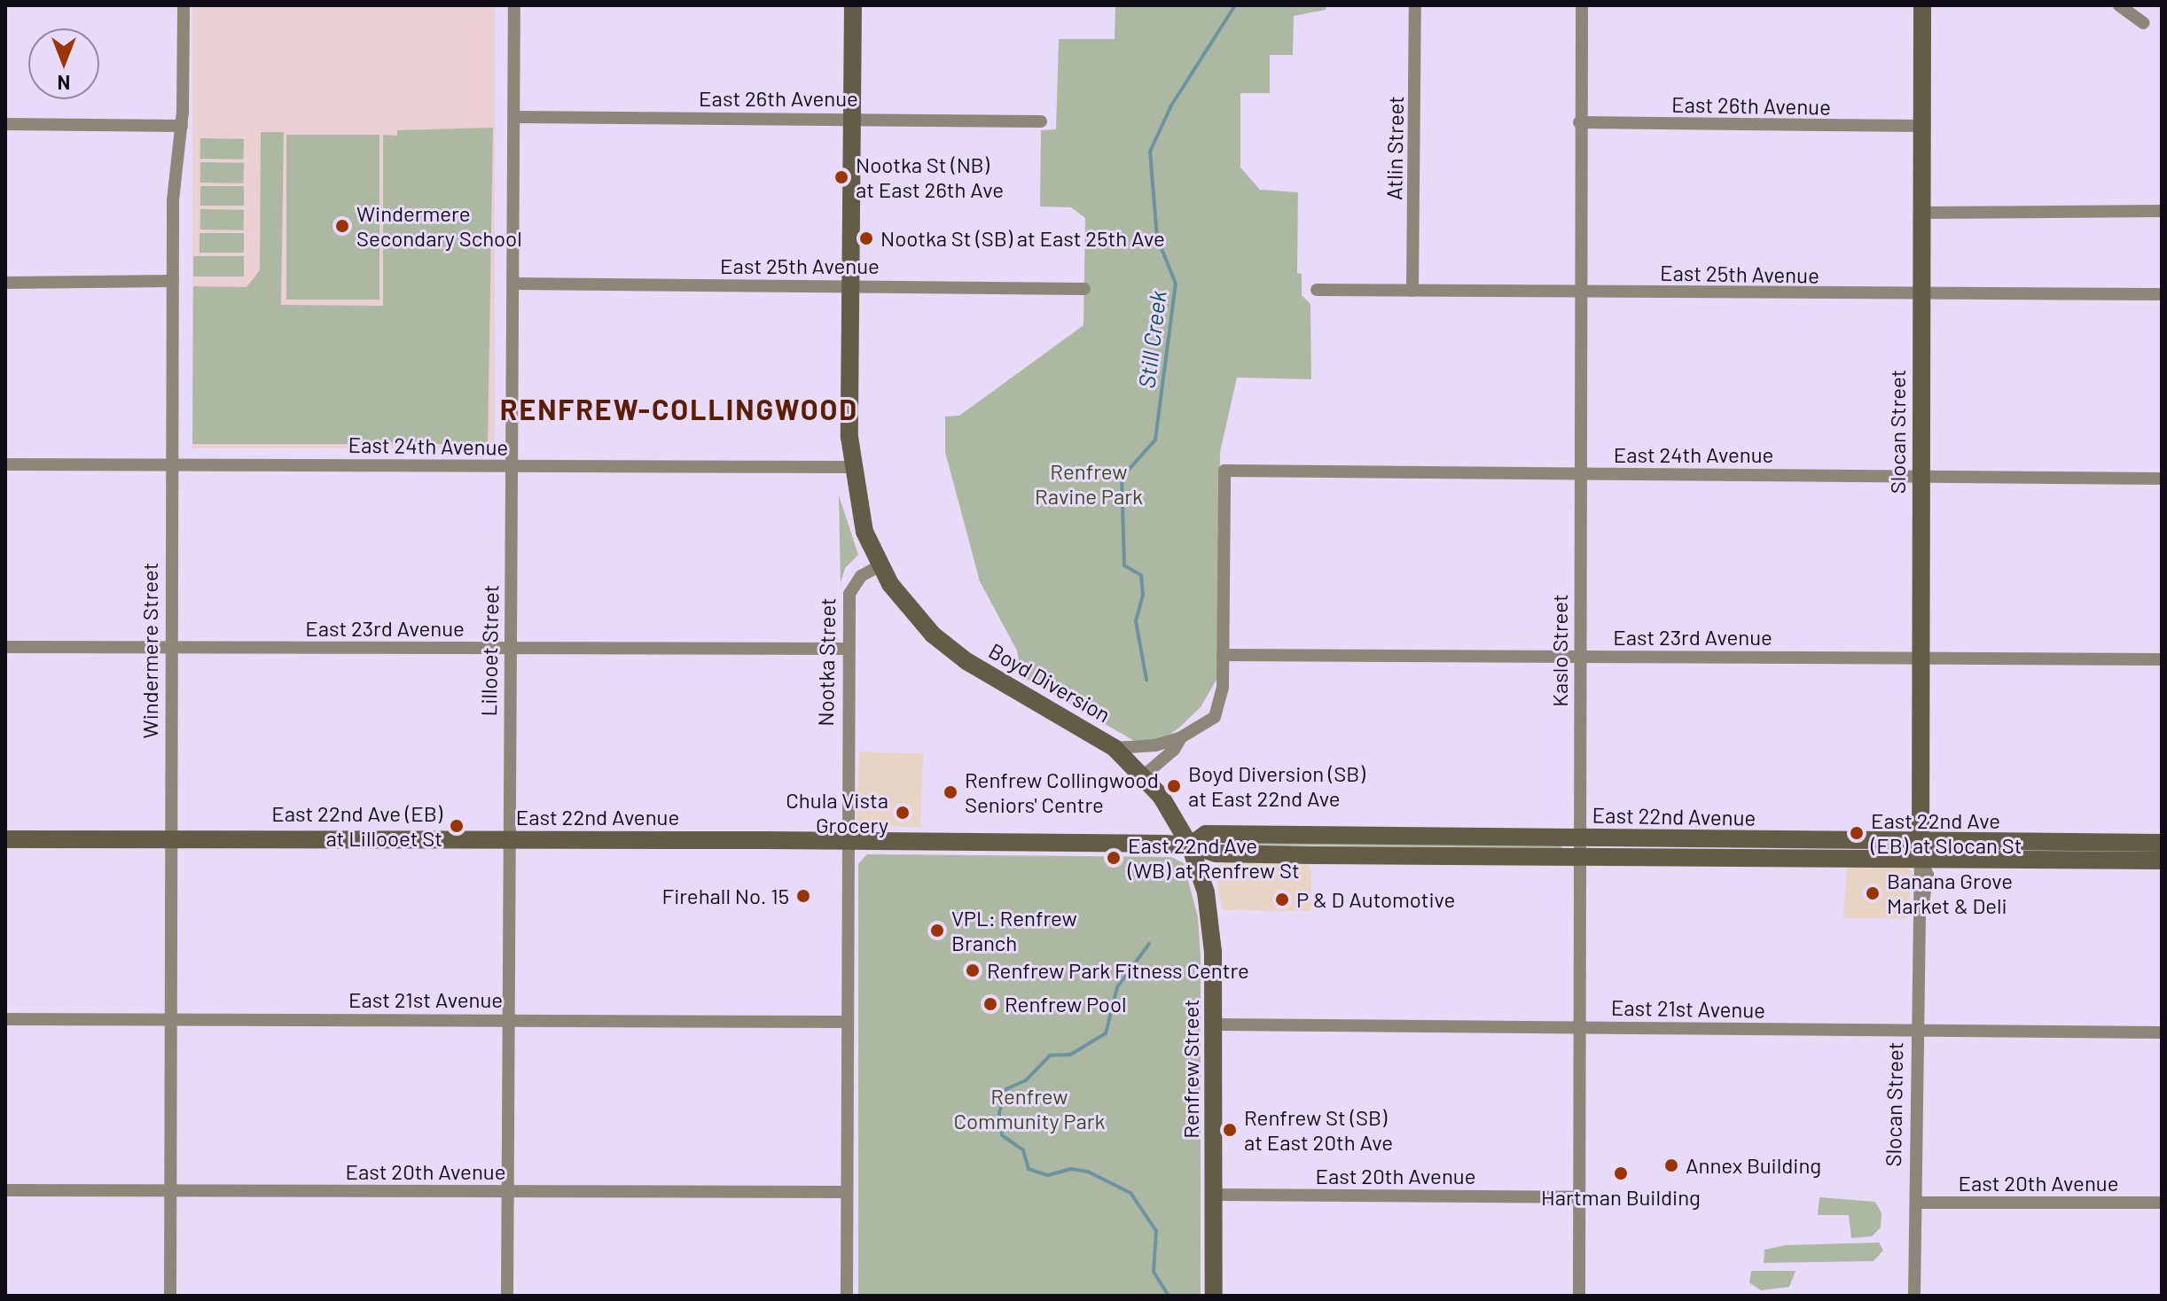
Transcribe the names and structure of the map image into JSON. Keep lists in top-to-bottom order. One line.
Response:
{"streets":{"street":["East 26th Avenue","Atlin Street","East 25th Avenue","Slocan Street","East 24th Avenue","East 23rd Avenue","Windermere Street","Lillooet Street","Kaslo Street","Nootka Street","Boyd Diversion","East 22nd Avenue","East 21st Avenue","Renfrew Street","East 20th Avenue"]},"crossings":[["East 26th Avenue","Slocan Street"],["East 26th Avenue","Lillooet Street"],["East 26th Avenue","Kaslo Street"],["Atlin Street","East 25th Avenue"],["East 25th Avenue","Slocan Street"],["East 25th Avenue","Lillooet Street"],["East 25th Avenue","Kaslo Street"],["Slocan Street","East 24th Avenue"],["Slocan Street","East 23rd Avenue"],["Slocan Street","East 22nd Avenue"],["Slocan Street","East 21st Avenue"],["Slocan Street","East 20th Avenue"],["East 24th Avenue","East 23rd Avenue"],["East 24th Avenue","Windermere Street"],["East 24th Avenue","Lillooet Street"],["East 24th Avenue","Kaslo Street"],["East 23rd Avenue","Windermere Street"],["East 23rd Avenue","Lillooet Street"],["East 23rd Avenue","Kaslo Street"],["East 23rd Avenue","Nootka Street"],["Windermere Street","East 22nd Avenue"],["Windermere Street","East 21st Avenue"],["Windermere Street","East 20th Avenue"],["Lillooet Street","East 22nd Avenue"],["Lillooet Street","East 21st Avenue"],["Lillooet Street","East 20th Avenue"],["Kaslo Street","East 22nd Avenue"],["Kaslo Street","East 21st Avenue"],["Kaslo Street","East 20th Avenue"],["Nootka Street","Boyd Diversion"],["Nootka Street","East 22nd Avenue"],["Nootka Street","East 21st Avenue"],["Nootka Street","East 20th Avenue"],["Boyd Diversion","East 22nd Avenue"],["Boyd Diversion","Renfrew Street"],["East 22nd Avenue","Renfrew Street"],["East 21st Avenue","Renfrew Street"],["Renfrew Street","East 20th Avenue"]],"districts":["RENFREW-COLLINGWOOD"],"water":["Still Creek"],"parks":["Renfrew Ravine Park","Renfrew Community Park"],"places":["Nootka St (NB) at East 26th Ave","Windermere Secondary School","Nootka St (SB) at East 25th Ave","Boyd Diversion (SB) at East 22nd Ave","Renfrew Collingwood Seniors' Centre","Chula Vista Grocery","East 22nd Ave (EB) at Lillooet St","East 22nd Ave (EB) at Slocan St","East 22nd Ave (WB) at Renfrew St","Banana Grove Market & Deli","Firehall No. 15","P & D Automotive","VPL: Renfrew Branch","Renfrew Park Fitness Centre","Renfrew Pool","Renfrew St (SB) at East 20th Ave","Annex Building","Hartman Building"],"north":"bottom"}
